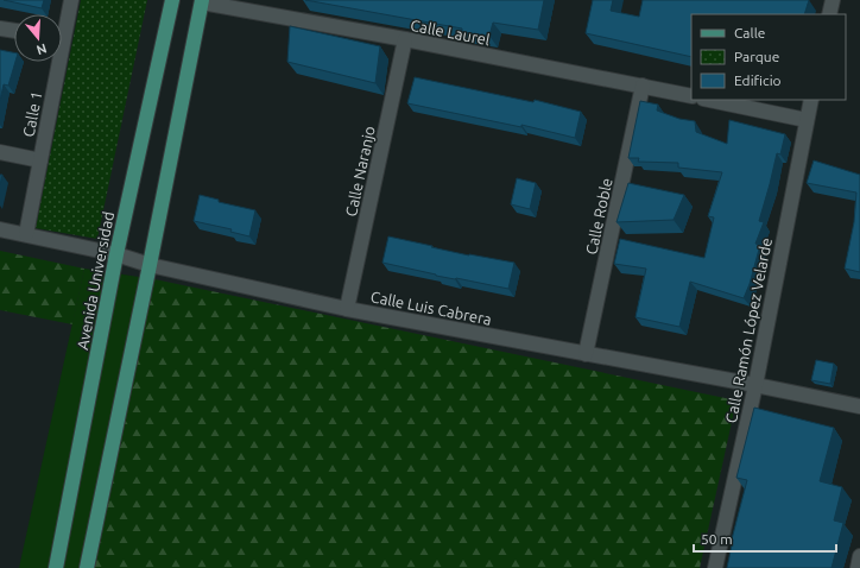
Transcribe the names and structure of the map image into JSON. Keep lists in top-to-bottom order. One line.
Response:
{"streets":{"main road":["Avenida Universidad"],"street":["Calle Laurel","Calle 1","Calle Naranjo","Calle Roble","Calle Luis Cabrera","Calle Ramón López Velarde"]},"crossings":[["Calle Laurel","Calle Naranjo"],["Calle Laurel","Calle Roble"],["Calle 1","Calle Luis Cabrera"],["Calle Naranjo","Calle Luis Cabrera"],["Calle Roble","Calle Luis Cabrera"],["Avenida Universidad","Calle Luis Cabrera"],["Calle Luis Cabrera","Calle Ramón López Velarde"]],"legend":["Calle","Parque","Edificio"],"scale_bar":"50 m","north":"bottom"}
